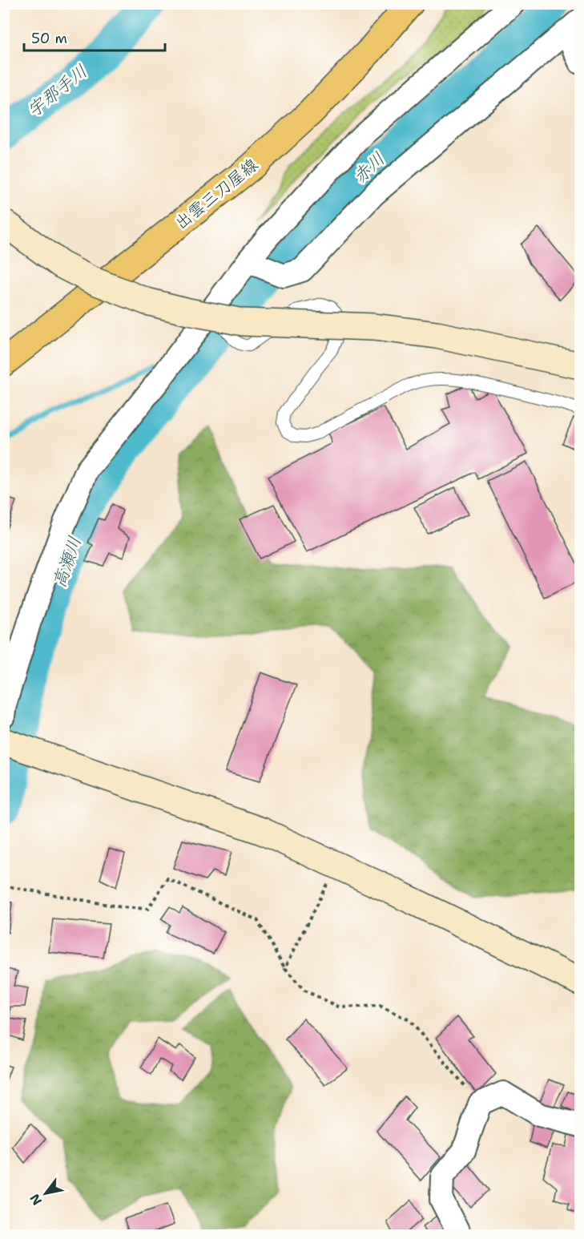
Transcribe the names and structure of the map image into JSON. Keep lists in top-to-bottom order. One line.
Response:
{"streets":{"main road":["出雲三刀屋線"]},"water":["宇那手川","赤川","高瀬川"],"scale_bar":"50 m","north":"bottom left"}
